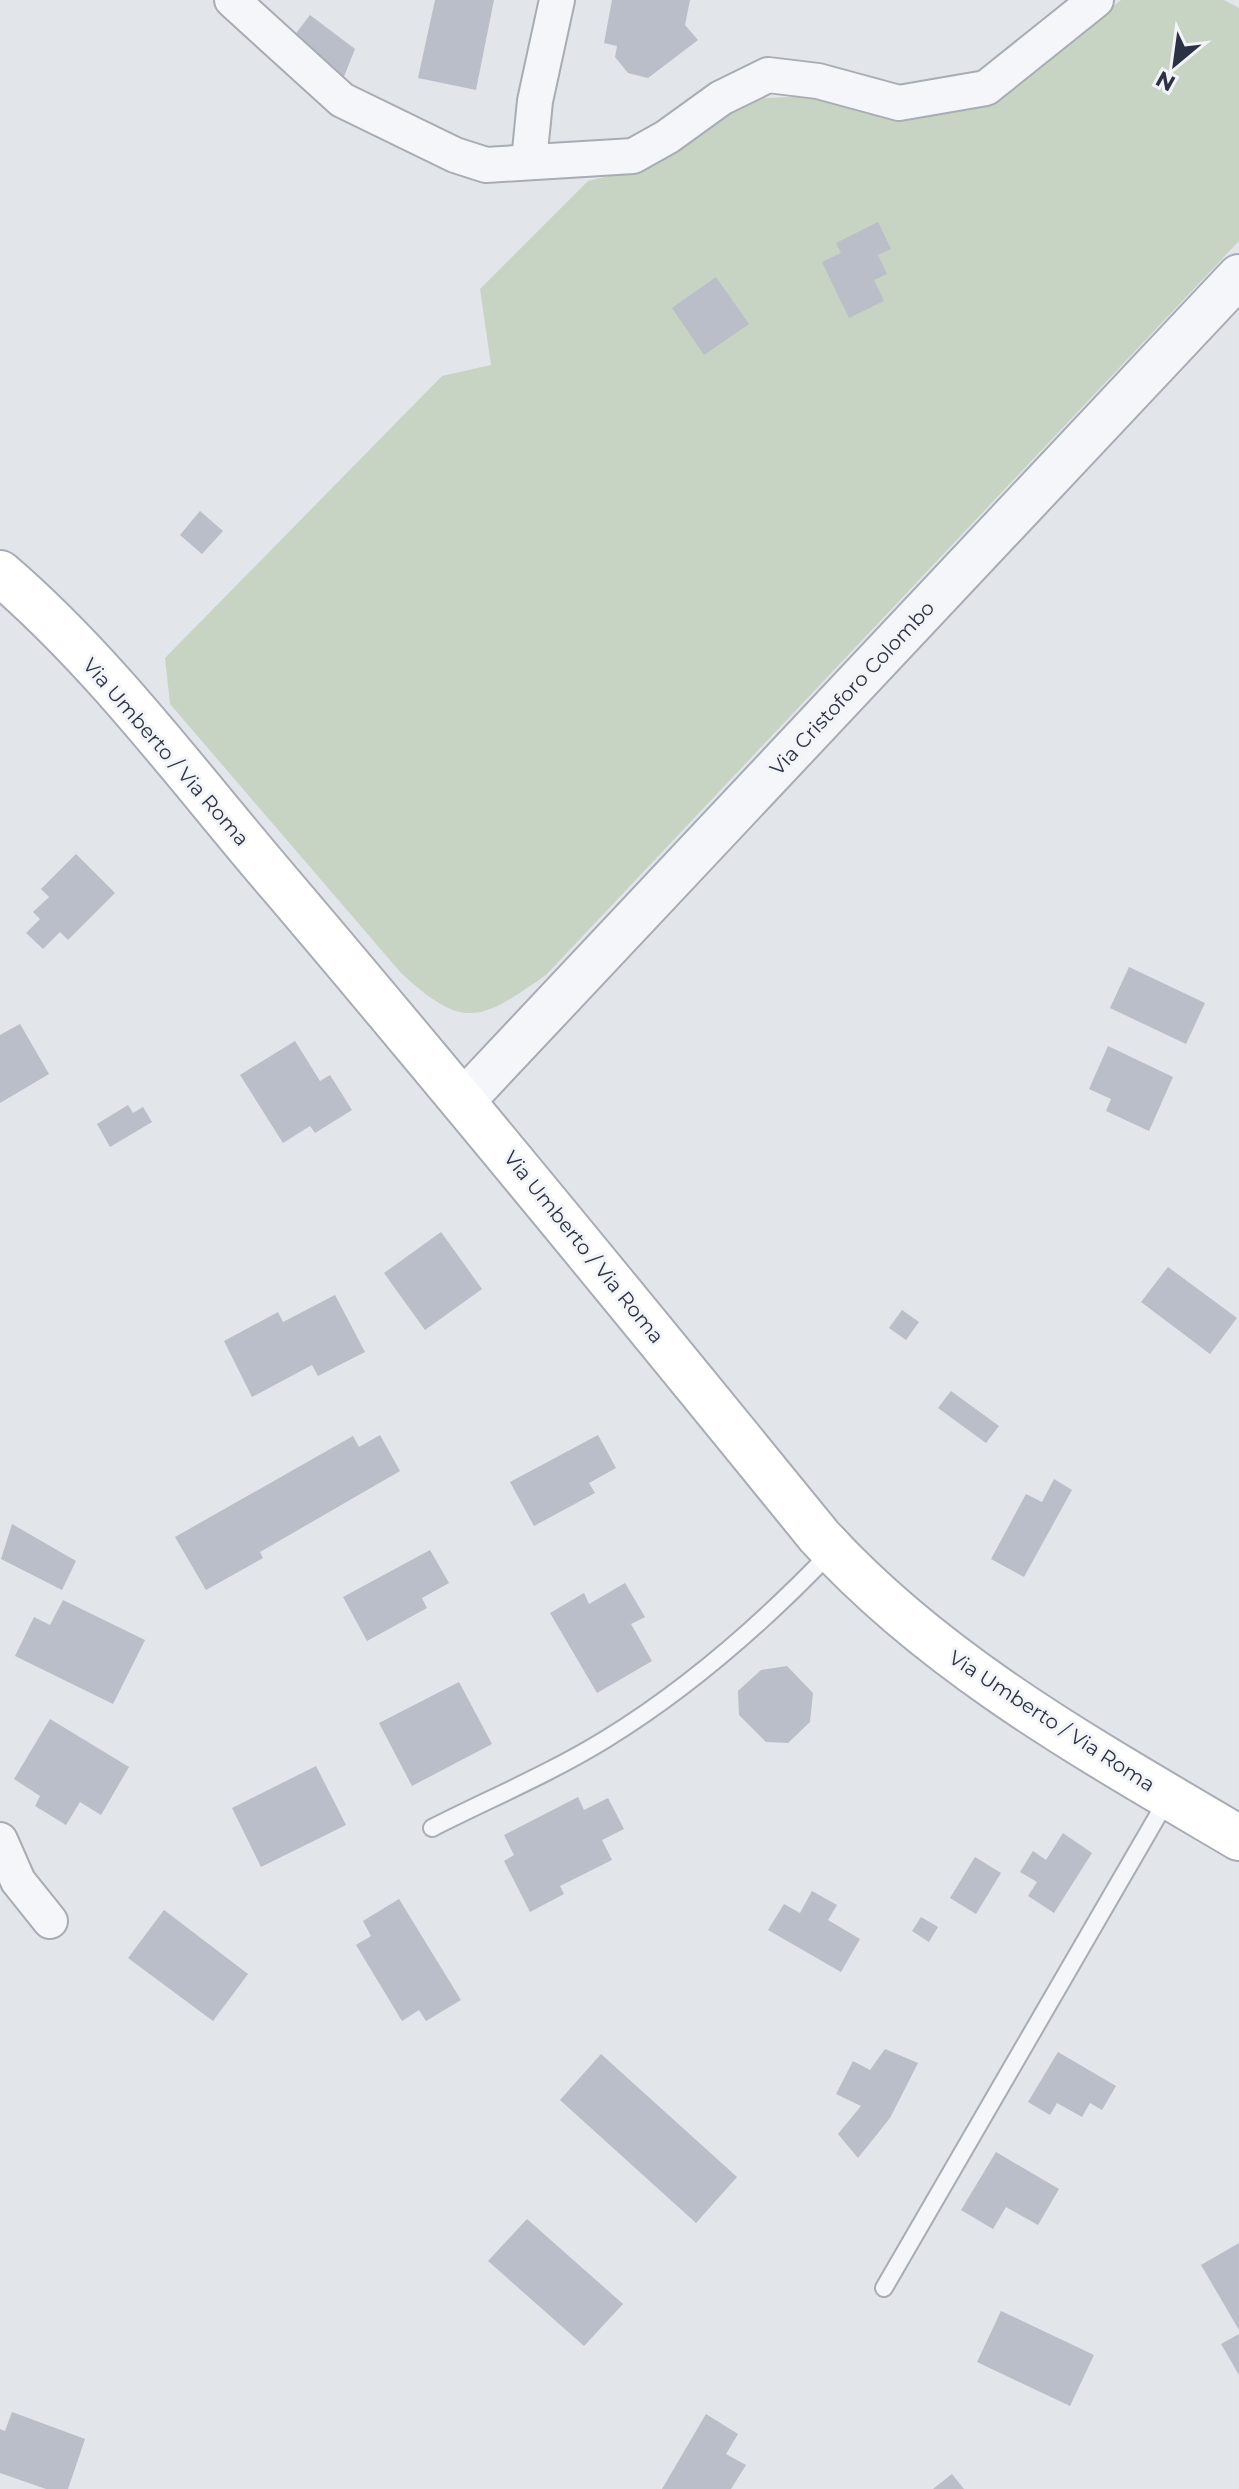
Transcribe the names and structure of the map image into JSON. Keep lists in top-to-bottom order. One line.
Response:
{"streets":{"main road":["Via Umberto / Via Roma"],"street":["Via Cristoforo Colombo"]},"crossings":[["Via Cristoforo Colombo","Via Umberto / Via Roma"]],"north":"bottom left"}
